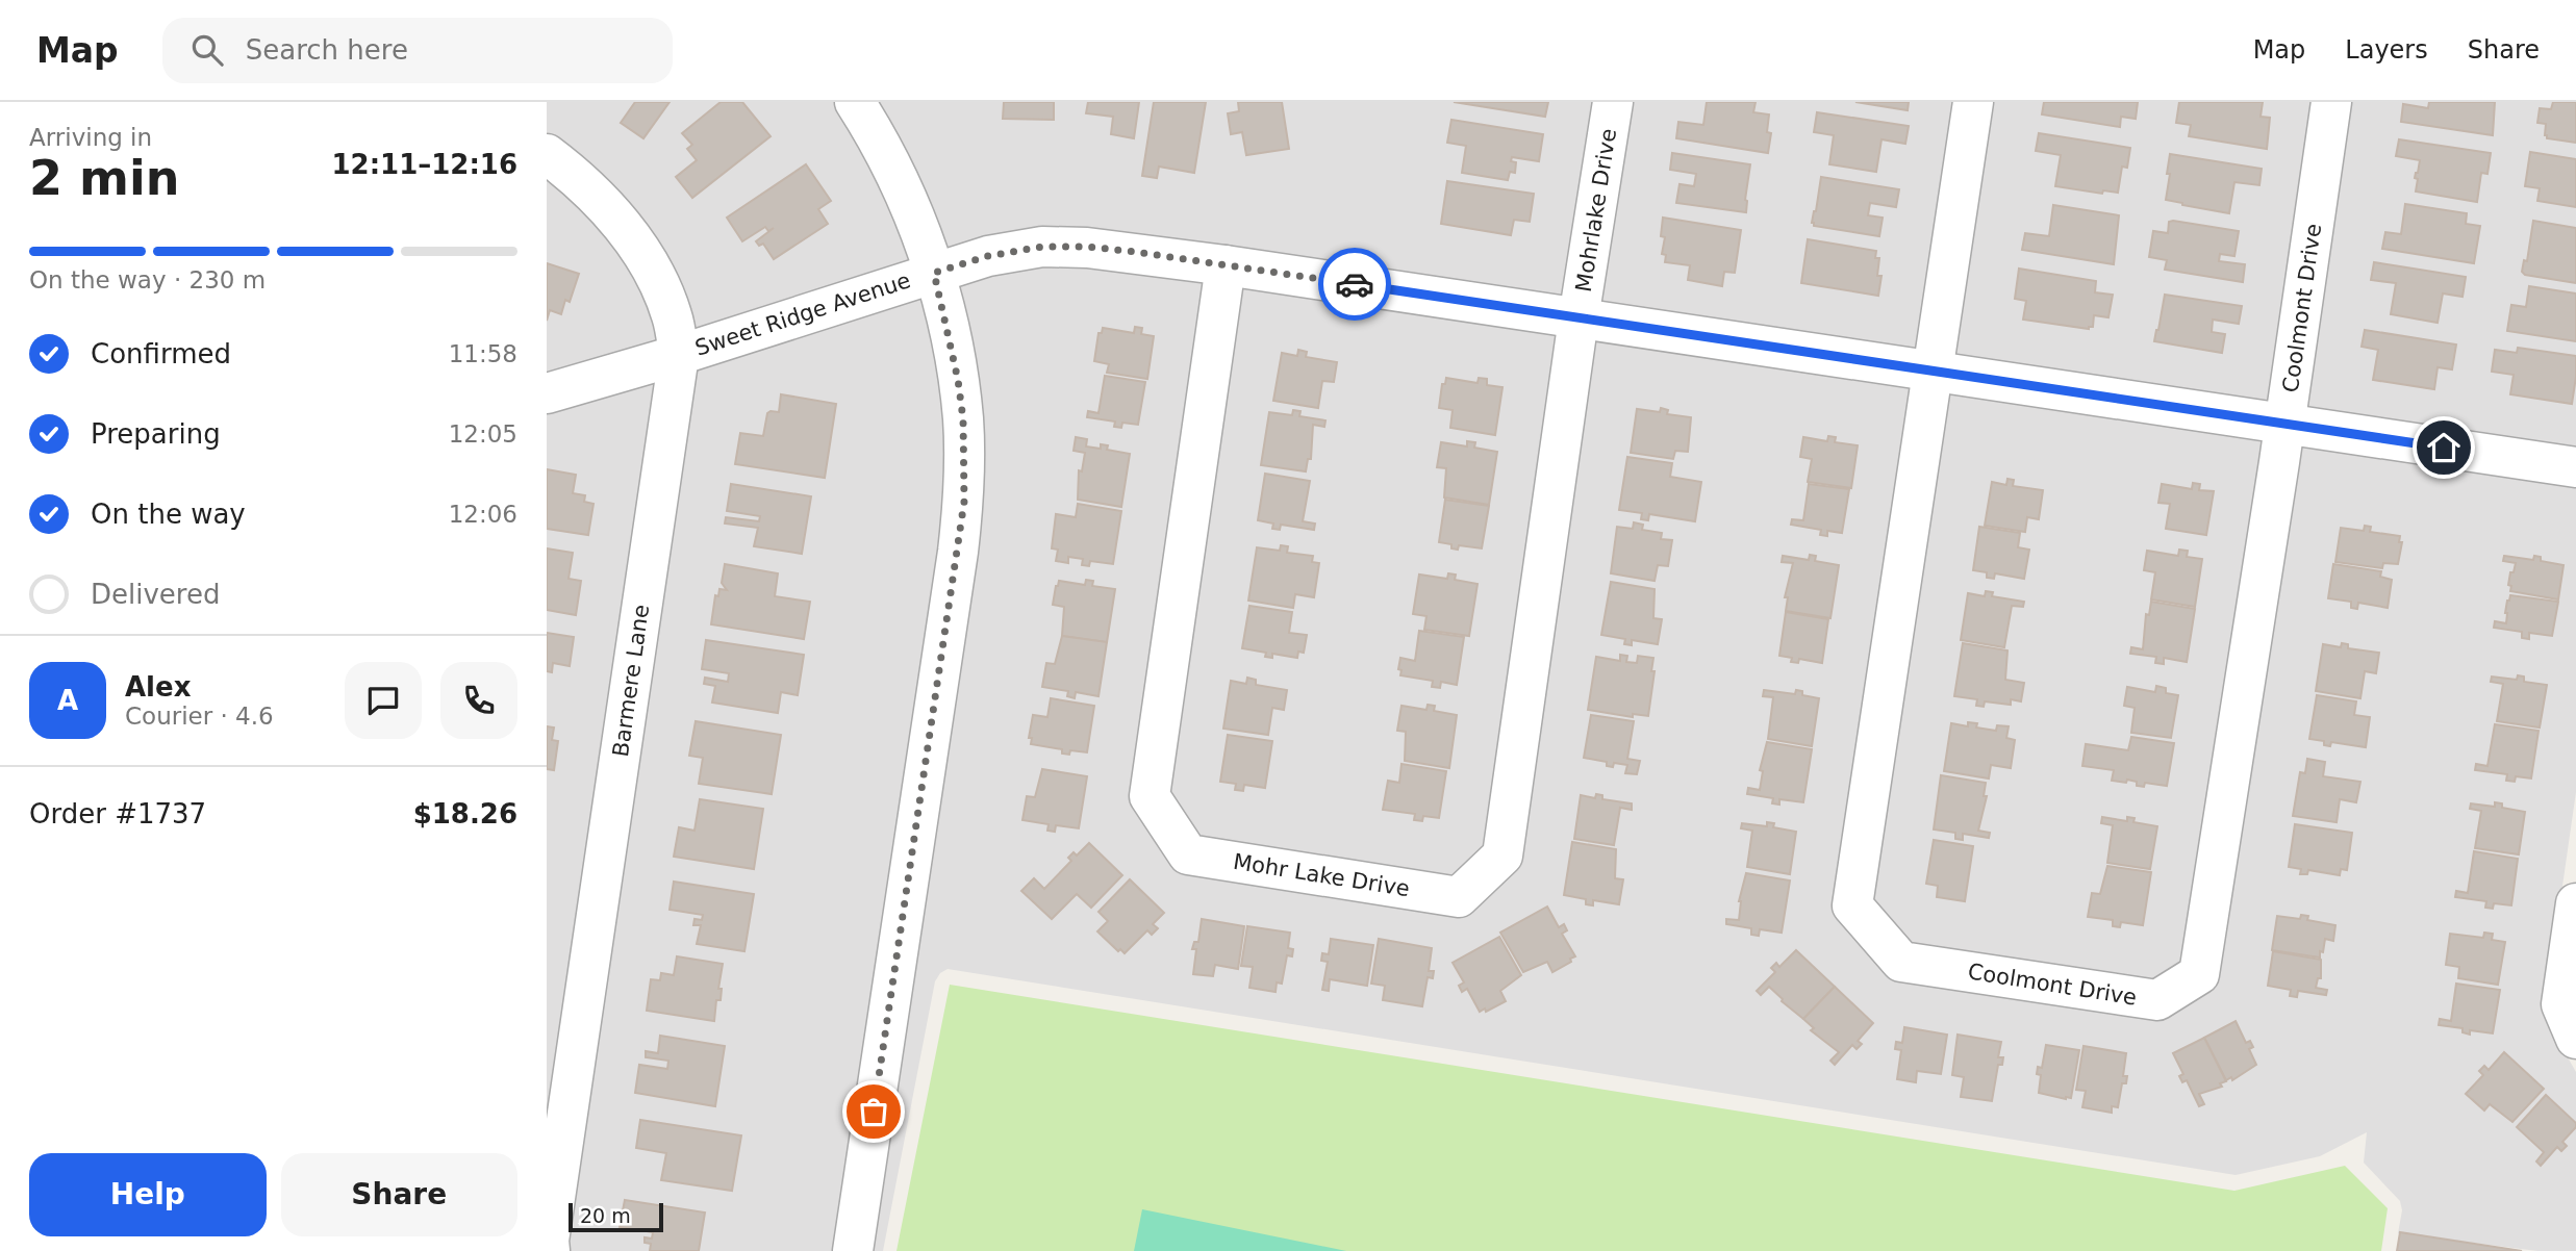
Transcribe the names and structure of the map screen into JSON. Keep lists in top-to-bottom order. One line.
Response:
{"streets":{"street":["Mohrlake Drive","Coolmont Drive","Sweet Ridge Avenue","Barmere Lane","Mohr Lake Drive"]},"crossings":[["Mohrlake Drive","Sweet Ridge Avenue"],["Mohrlake Drive","Mohr Lake Drive"],["Coolmont Drive","Sweet Ridge Avenue"],["Sweet Ridge Avenue","Barmere Lane"],["Sweet Ridge Avenue","Mohr Lake Drive"]],"scale_bar":"20 m","page":{"header":"Map","search":"Search here","nav":["Map","Layers","Share"],"heading":["2 min","Arriving in","12:11–12:16"],"panel":["Alex","Courier · 4.6","Order #1737","$18.26"],"bar":"On the way · 230 m","list":[["Confirmed","11:58"],["Preparing","12:05"],["On the way","12:06"],"Delivered"],"round":"A","buttons":["Help","Share"],"scale":"20 m"}}
